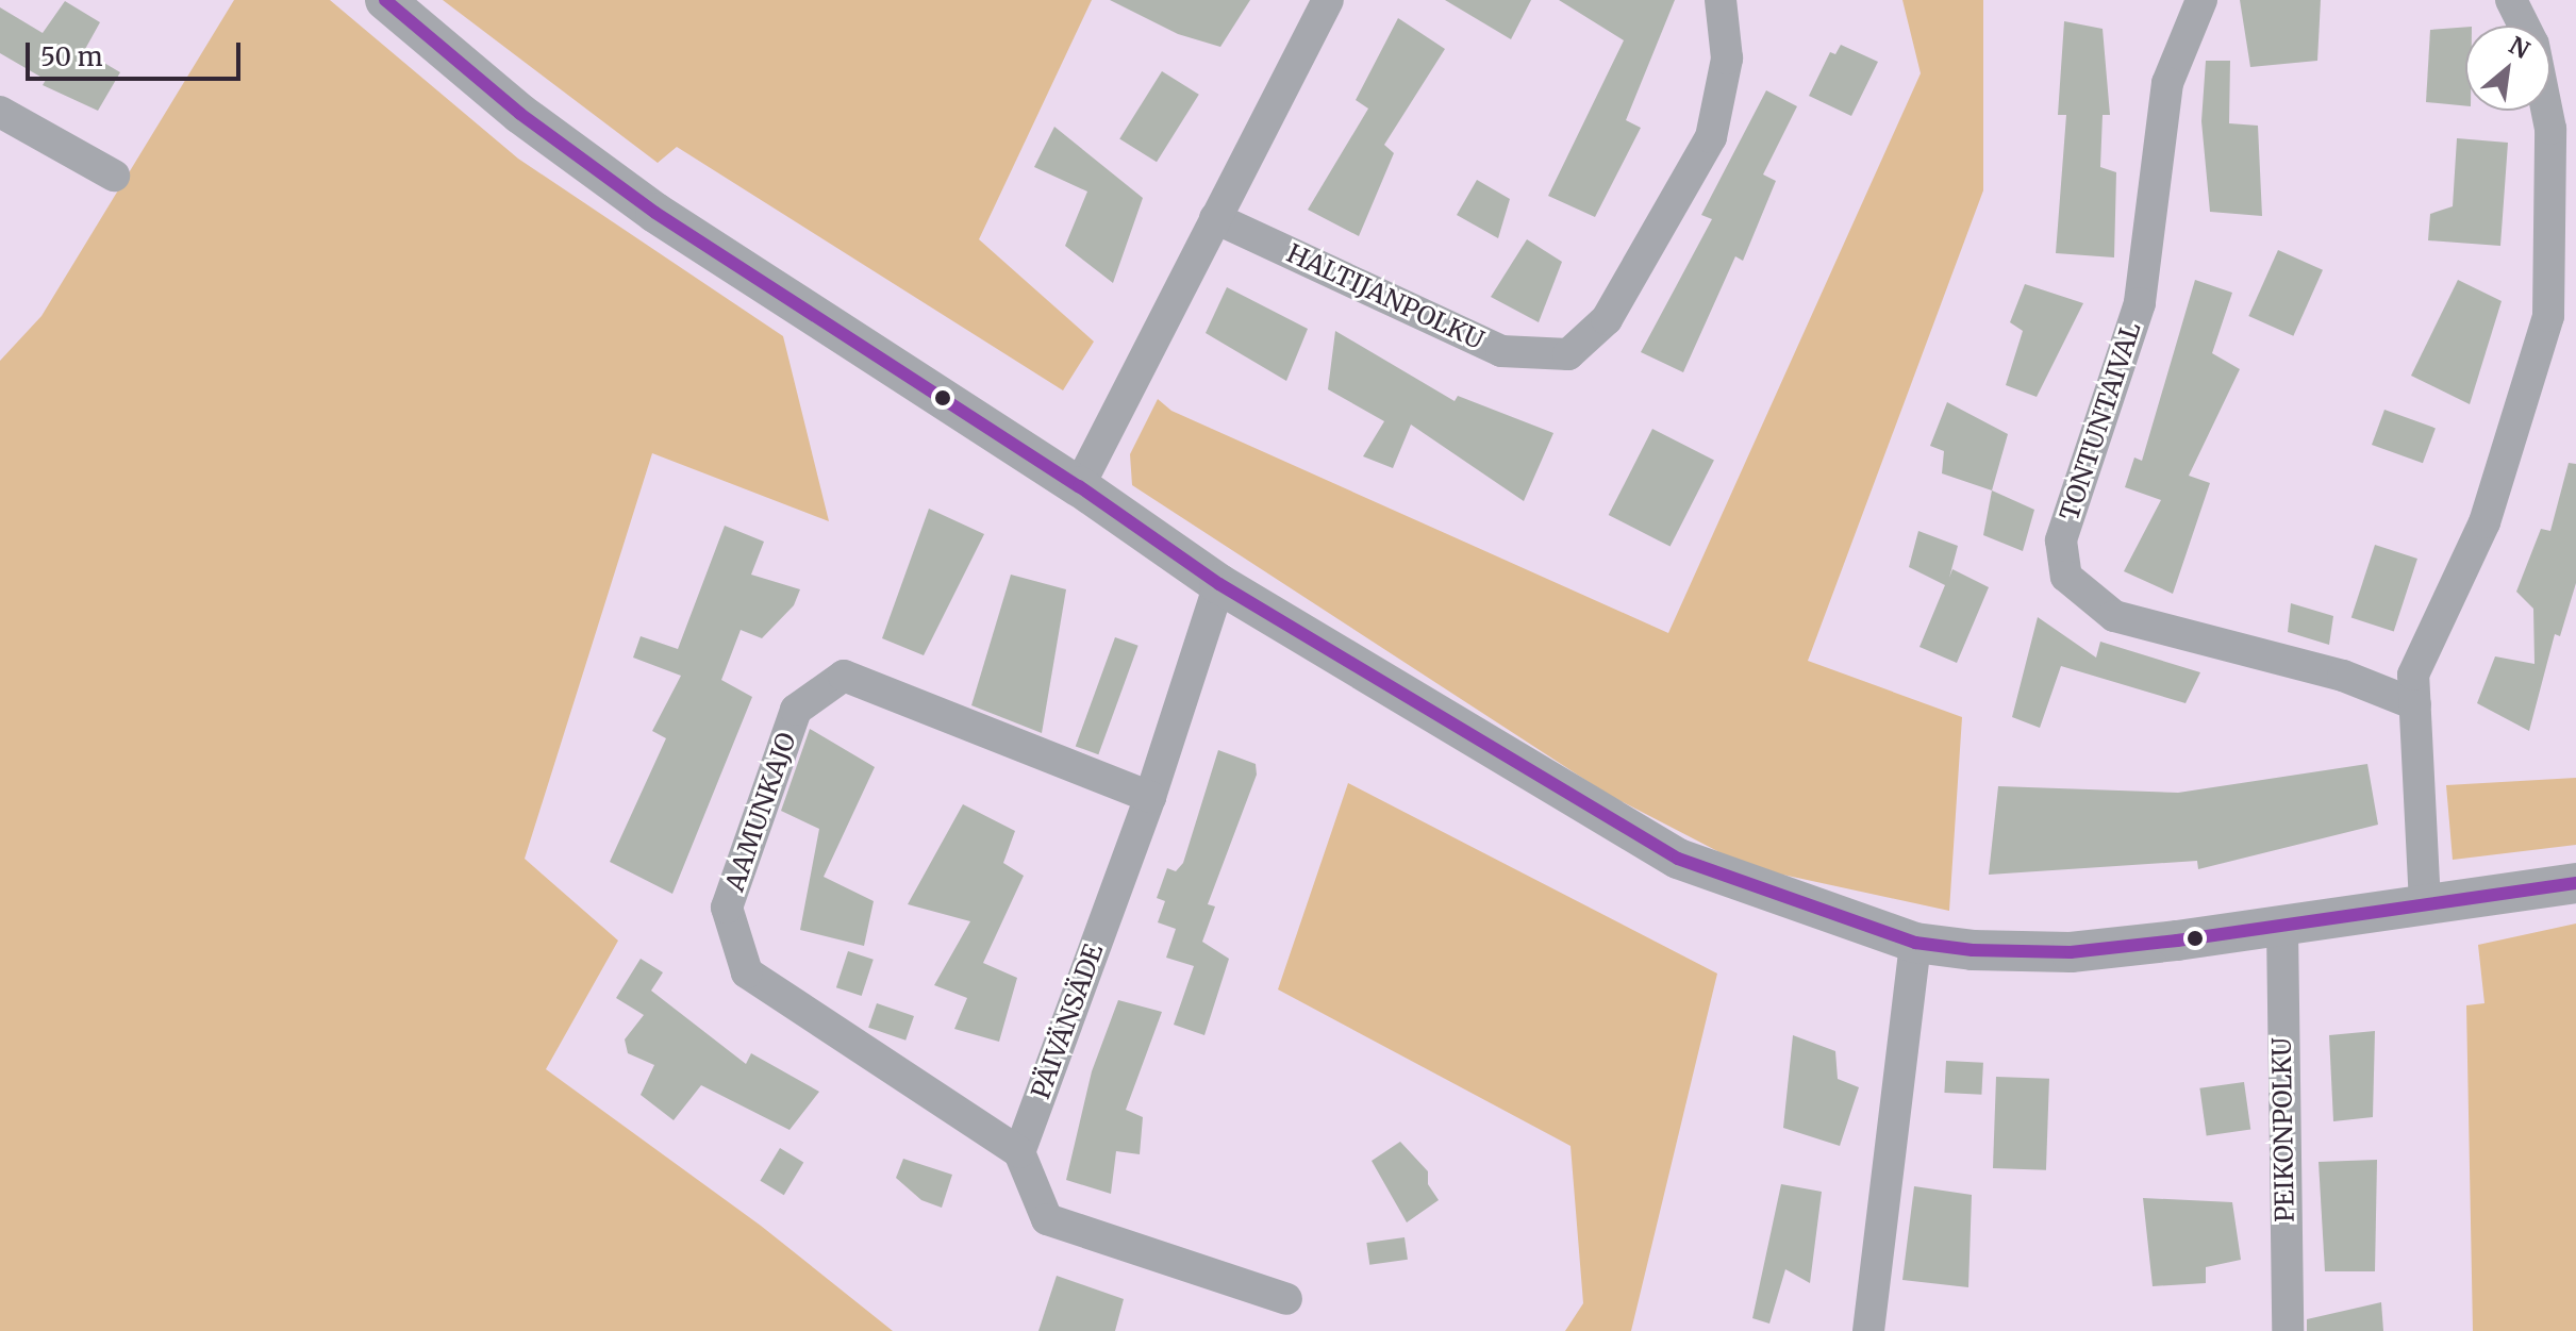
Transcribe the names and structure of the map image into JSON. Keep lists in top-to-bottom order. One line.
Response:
{"streets":{"street":["HALTIJANPOLKU","TONTUNTAIVAL","AAMUNKAJO","PÄIVÄNSÄDE","PEIKONPOLKU"]},"crossings":[["AAMUNKAJO","PÄIVÄNSÄDE"]],"scale_bar":"50 m","north":"top right"}
